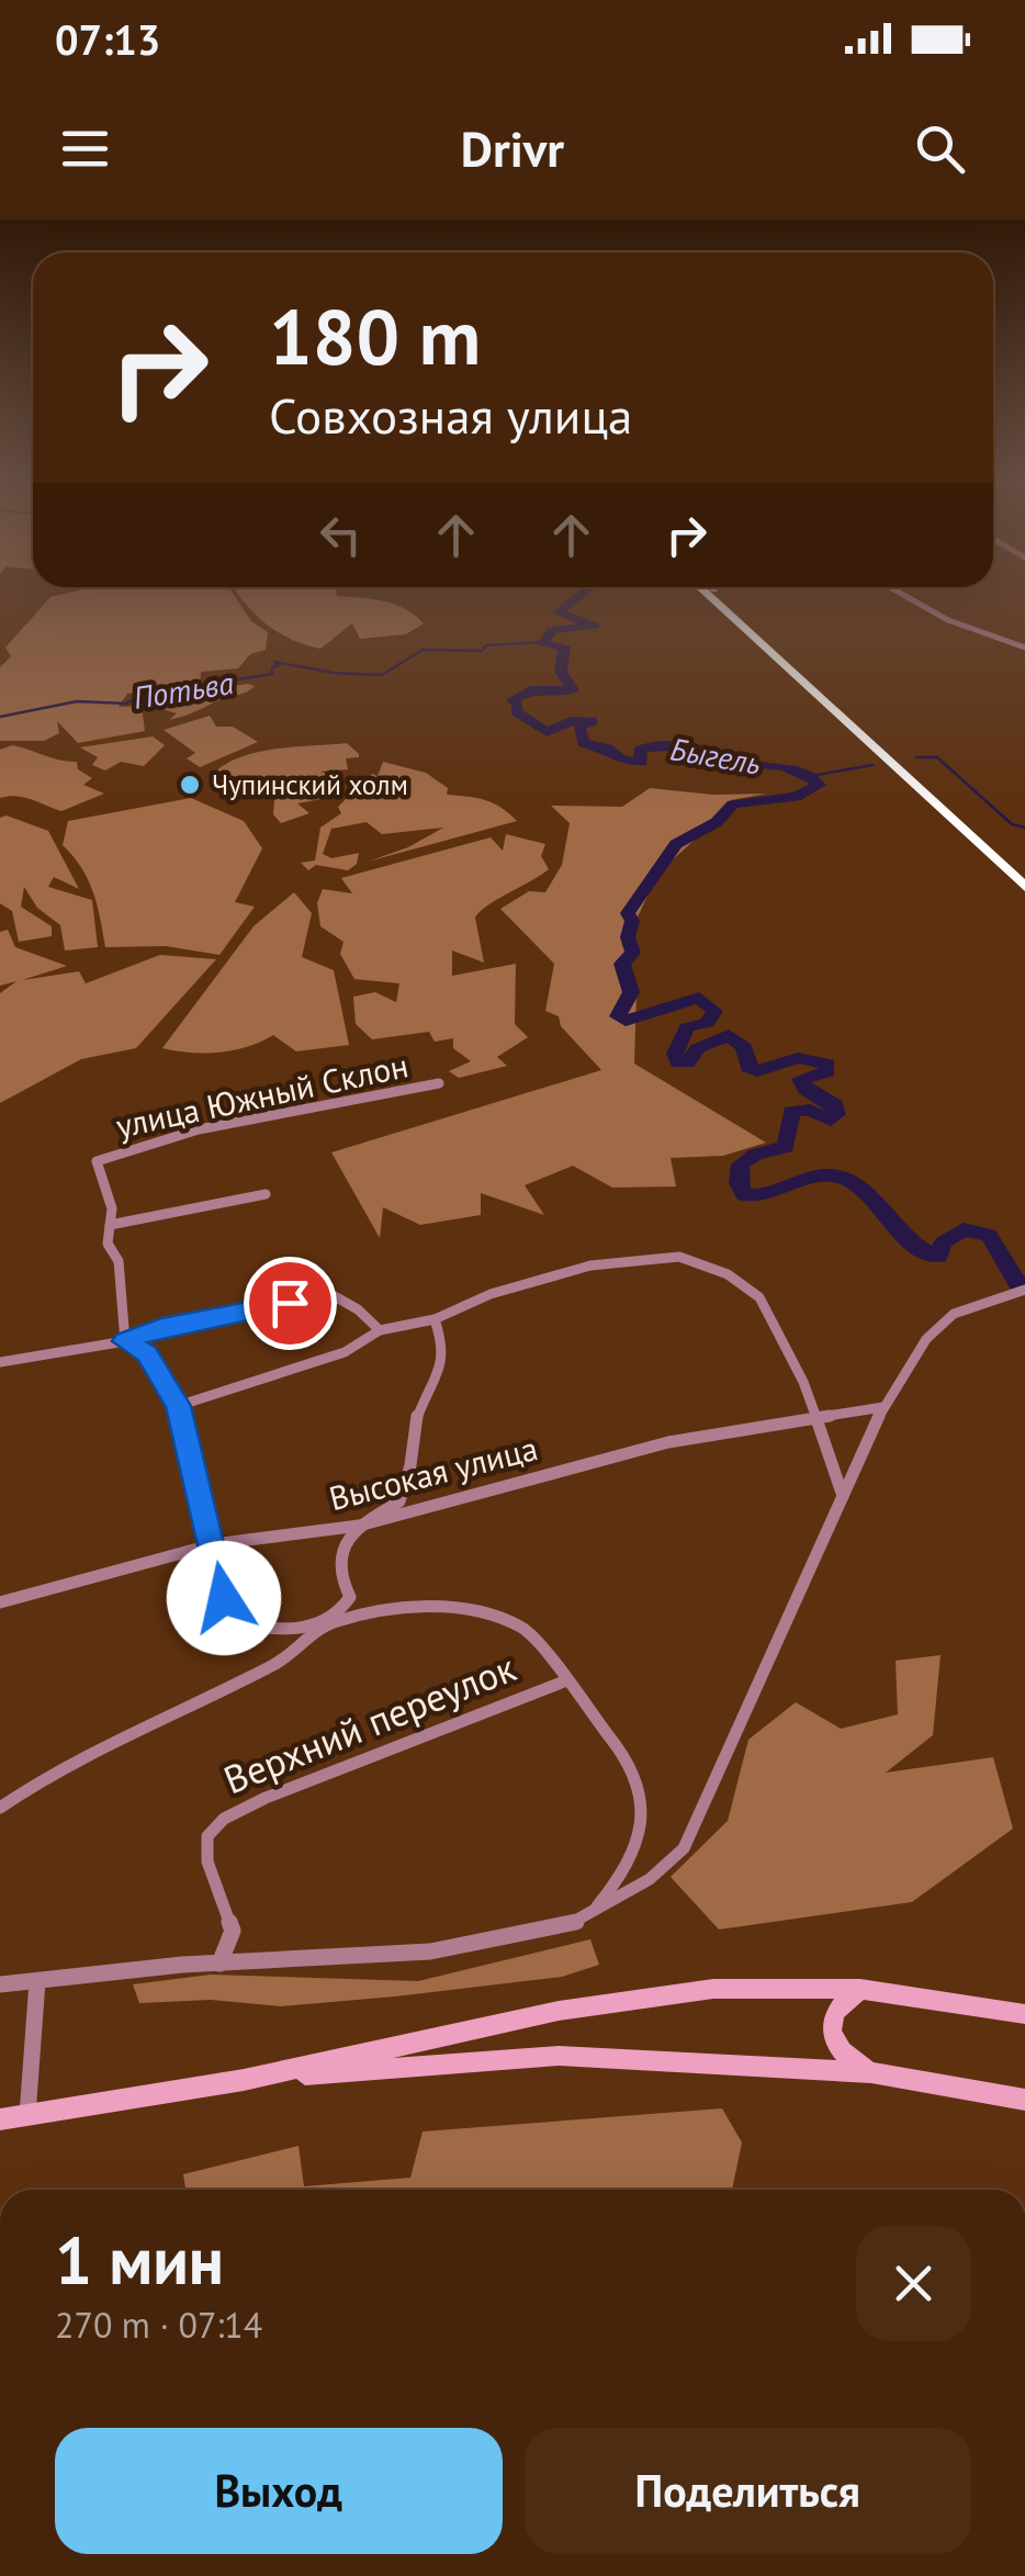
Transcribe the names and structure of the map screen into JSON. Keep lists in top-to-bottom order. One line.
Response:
{"streets":{"street":["улица Южный Склон","Высокая улица","Верхний переулок"]},"water":["Потьва","Быгель"],"places":["Чупинский холм"],"page":{"status":"07:13","header":"Drivr","turn":["180 m","Совхозная улица"],"heading":["1 мин","270 m · 07:14"],"buttons":["Выход","Поделиться"]}}
